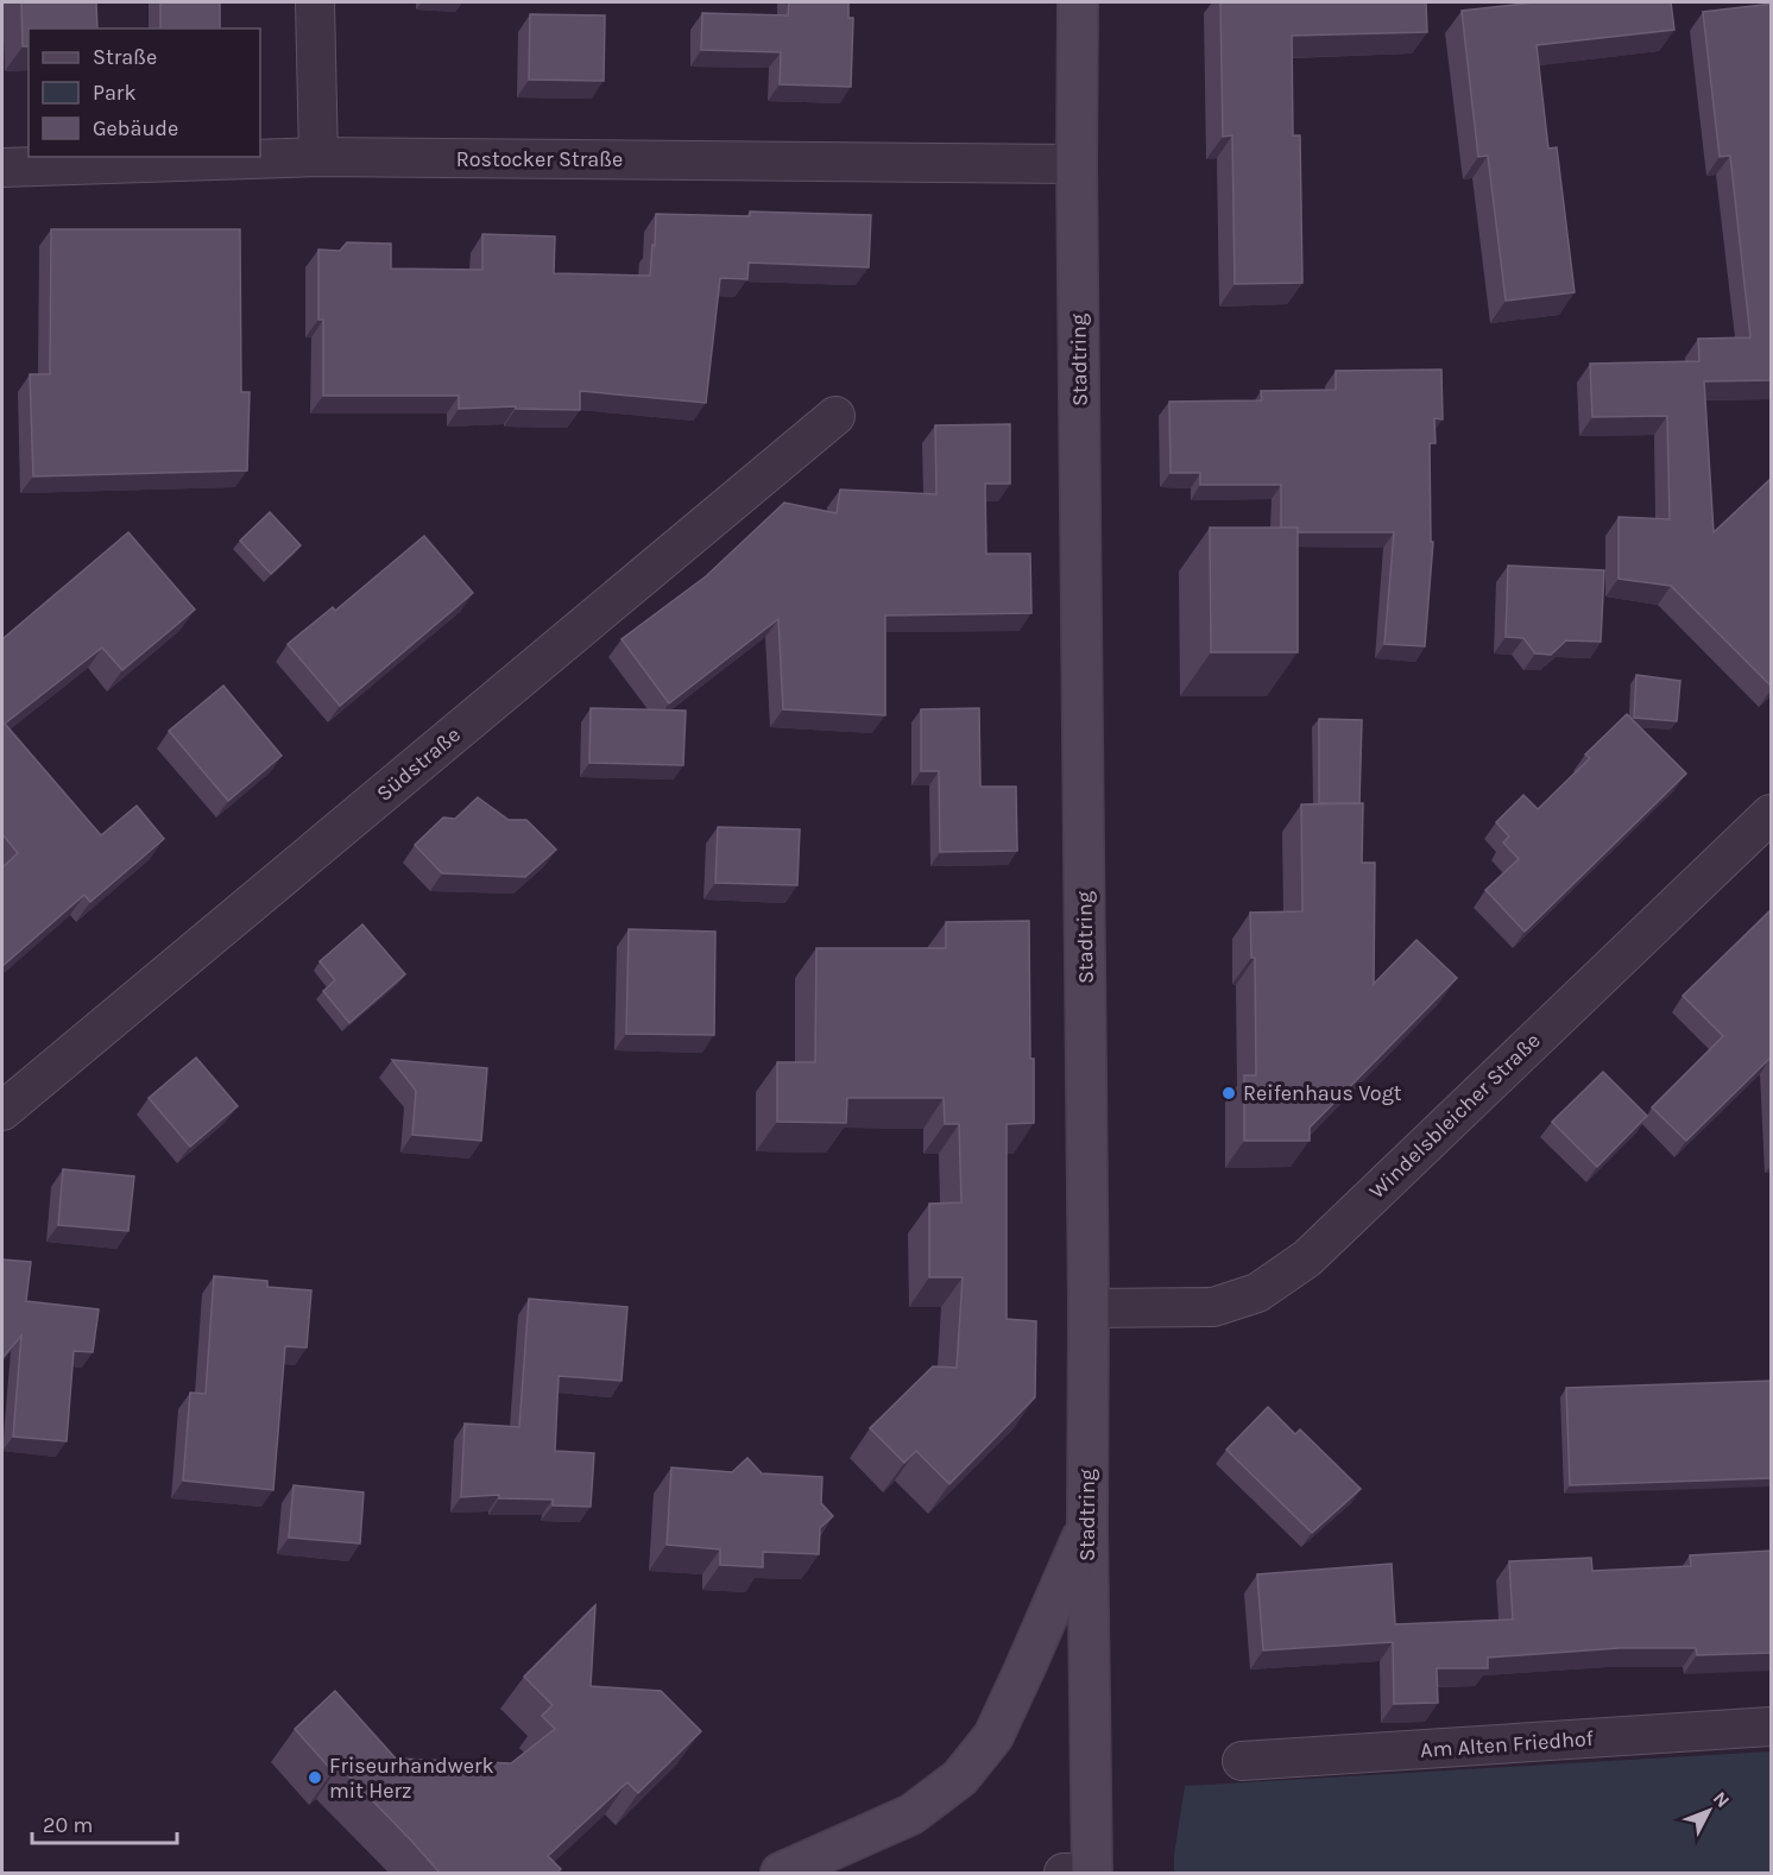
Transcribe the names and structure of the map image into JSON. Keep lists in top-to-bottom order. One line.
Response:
{"streets":{"street":["Rostocker Straße","Stadtring","Südstraße","Windelsbleicher Straße","Am Alten Friedhof"]},"crossings":[["Rostocker Straße","Stadtring"],["Stadtring","Windelsbleicher Straße"]],"places":["Reifenhaus Vogt","Friseurhandwerk mit Herz"],"legend":["Straße","Park","Gebäude"],"scale_bar":"20 m","north":"top right"}
